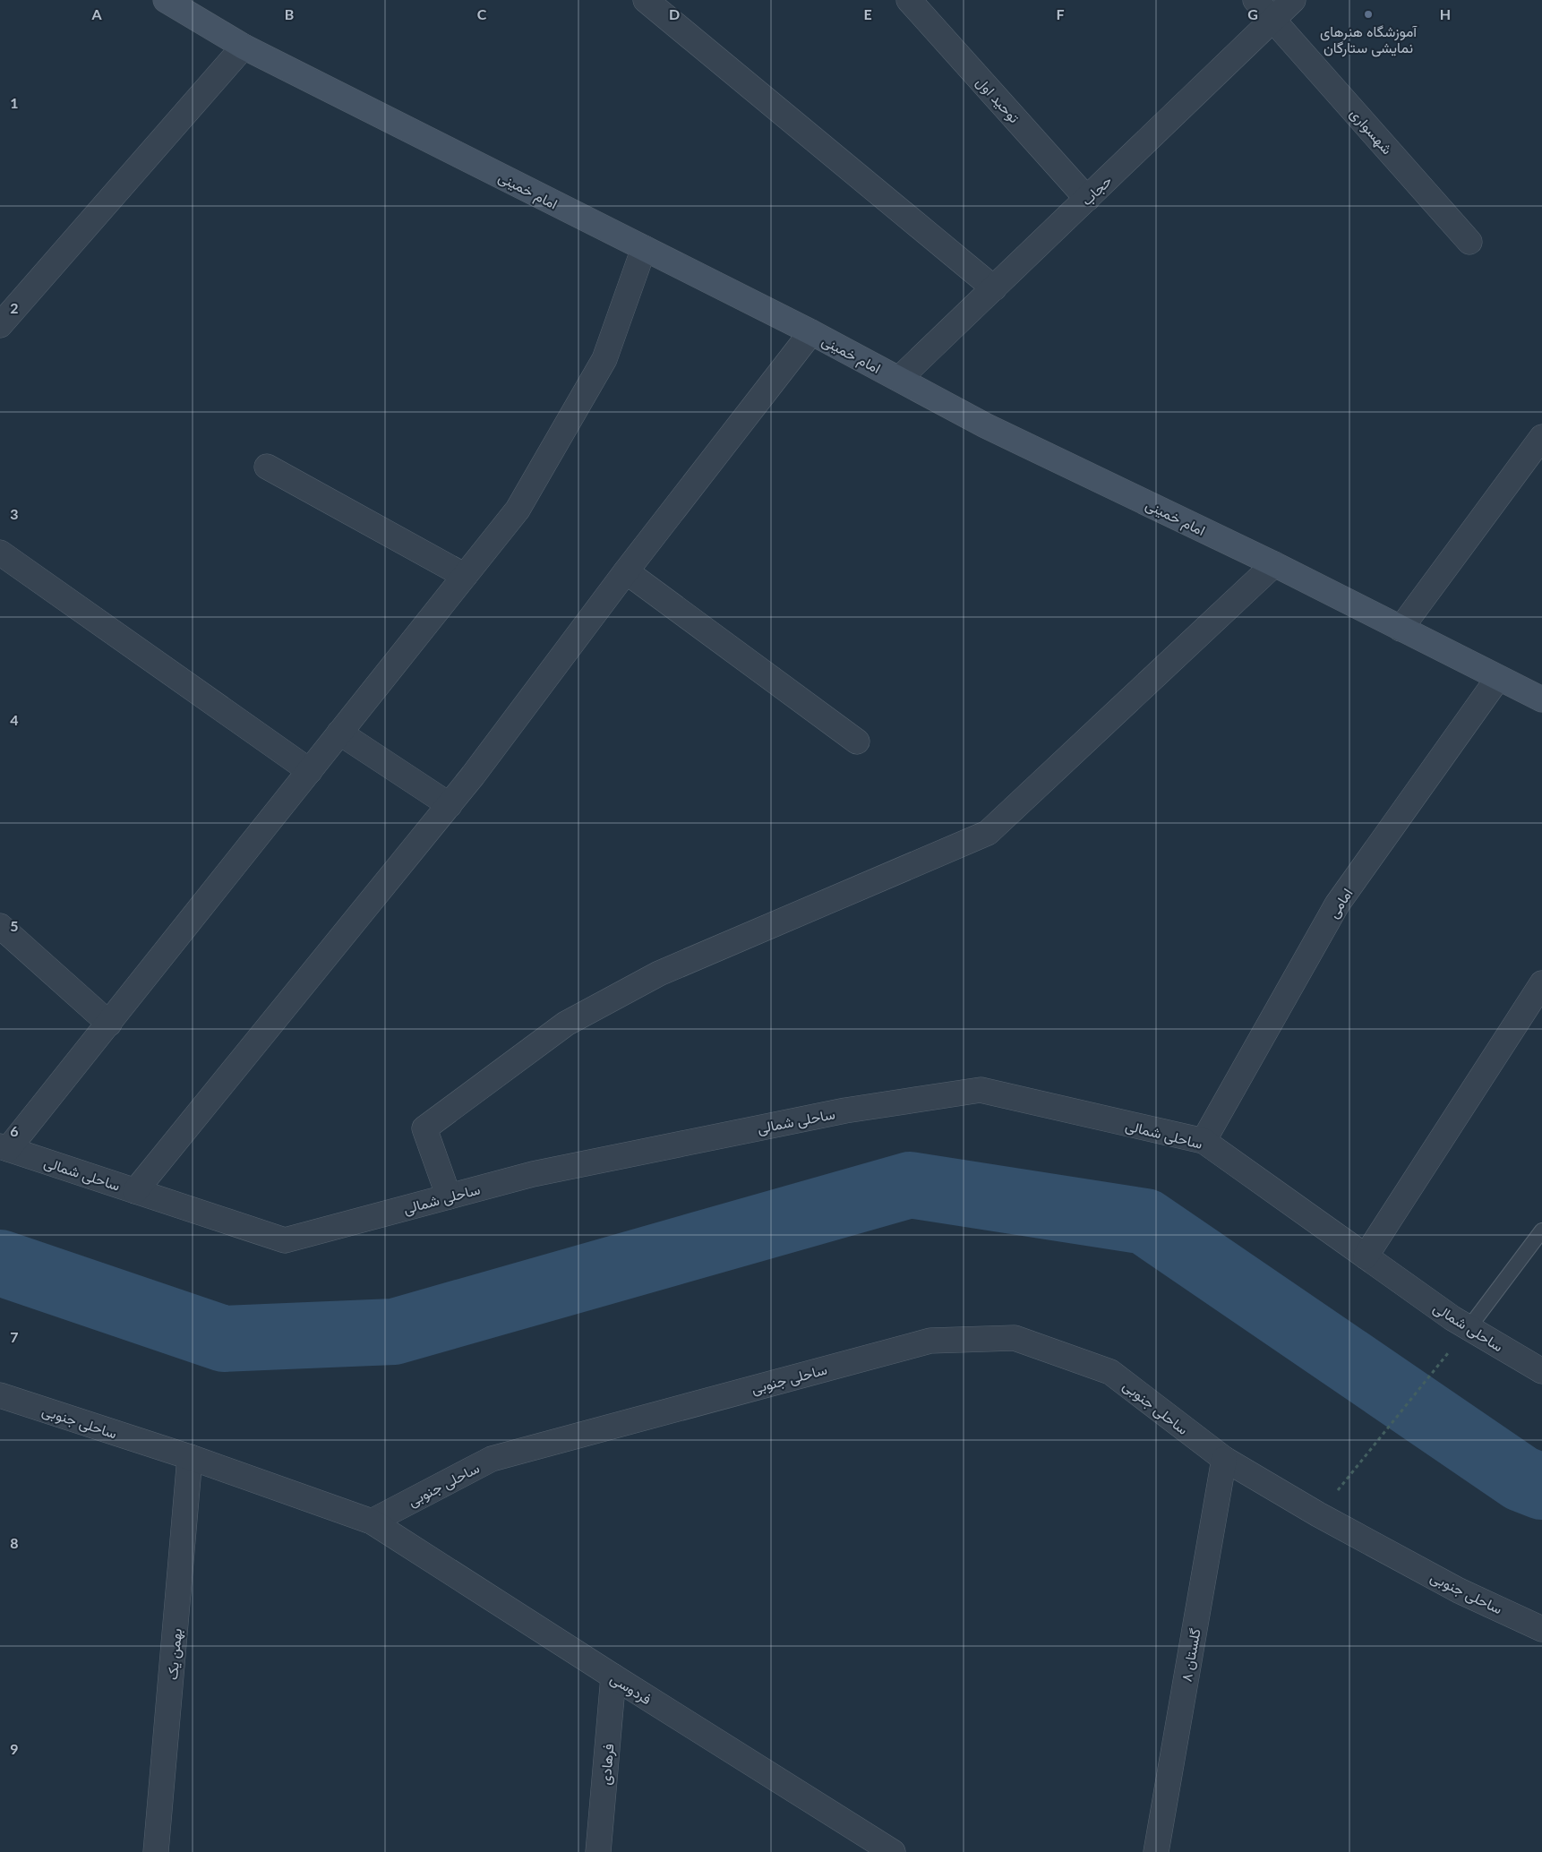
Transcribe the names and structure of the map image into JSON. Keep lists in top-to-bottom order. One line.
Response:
{"streets":{"main road":["امام خمینی"],"street":["توحید اول","شهسواری","حجاب","امامی","ساحلی شمالی","ساحلی جنوبی","بهمن یک","گلستان ۸","فردوسی","فرهادی"]},"crossings":[["توحید اول","حجاب"],["شهسواری","حجاب"],["امام خمینی","حجاب"],["امام خمینی","امامی"],["امامی","ساحلی شمالی"],["ساحلی جنوبی","بهمن یک"],["ساحلی جنوبی","گلستان ۸"],["ساحلی جنوبی","فردوسی"],["فردوسی","فرهادی"]],"places":["آموزشگاه هنرهای نمایشی ستارگان"],"grid":{"columns":["A","B","C","D","E","F","G","H"],"rows":["1","2","3","4","5","6","7","8","9"]}}
